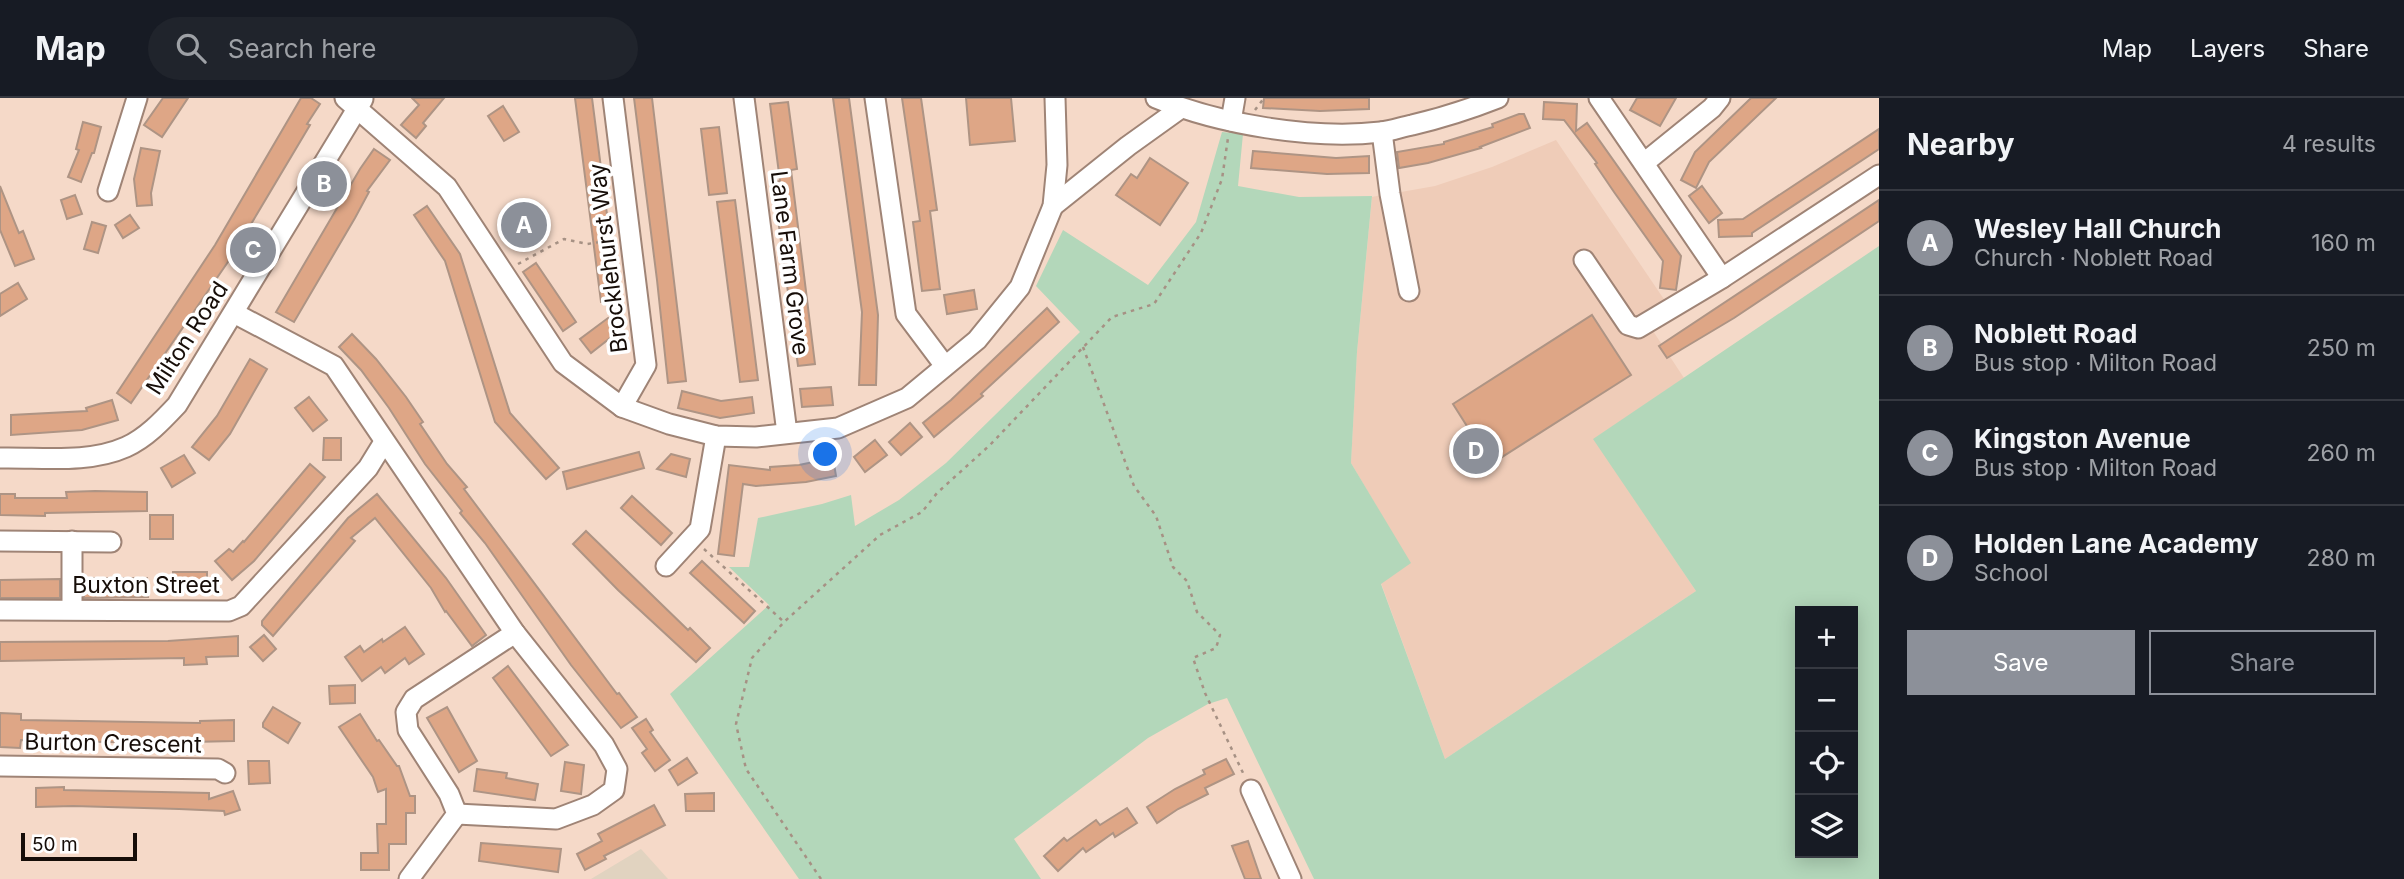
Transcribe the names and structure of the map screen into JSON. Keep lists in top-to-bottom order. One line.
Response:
{"streets":{"street":["Brocklehurst Way","Lane Farm Grove","Milton Road","Buxton Street","Burton Crescent"]},"scale_bar":"50 m","page":{"header":"Map","search":"Search here","nav":["Map","Layers","Share"],"heading":["Nearby","4 results"],"pins":["B","A","C","D"],"list":[{"mark":"A","name":"Wesley Hall Church","note":"Church · Noblett Road","value":"160 m"},{"mark":"B","name":"Noblett Road","note":"Bus stop · Milton Road","value":"250 m"},{"mark":"C","name":"Kingston Avenue","note":"Bus stop · Milton Road","value":"260 m"},{"mark":"D","name":"Holden Lane Academy","note":"School","value":"280 m"}],"map_buttons":["+","−"],"buttons":["Save","Share"],"scale":"50 m"}}
